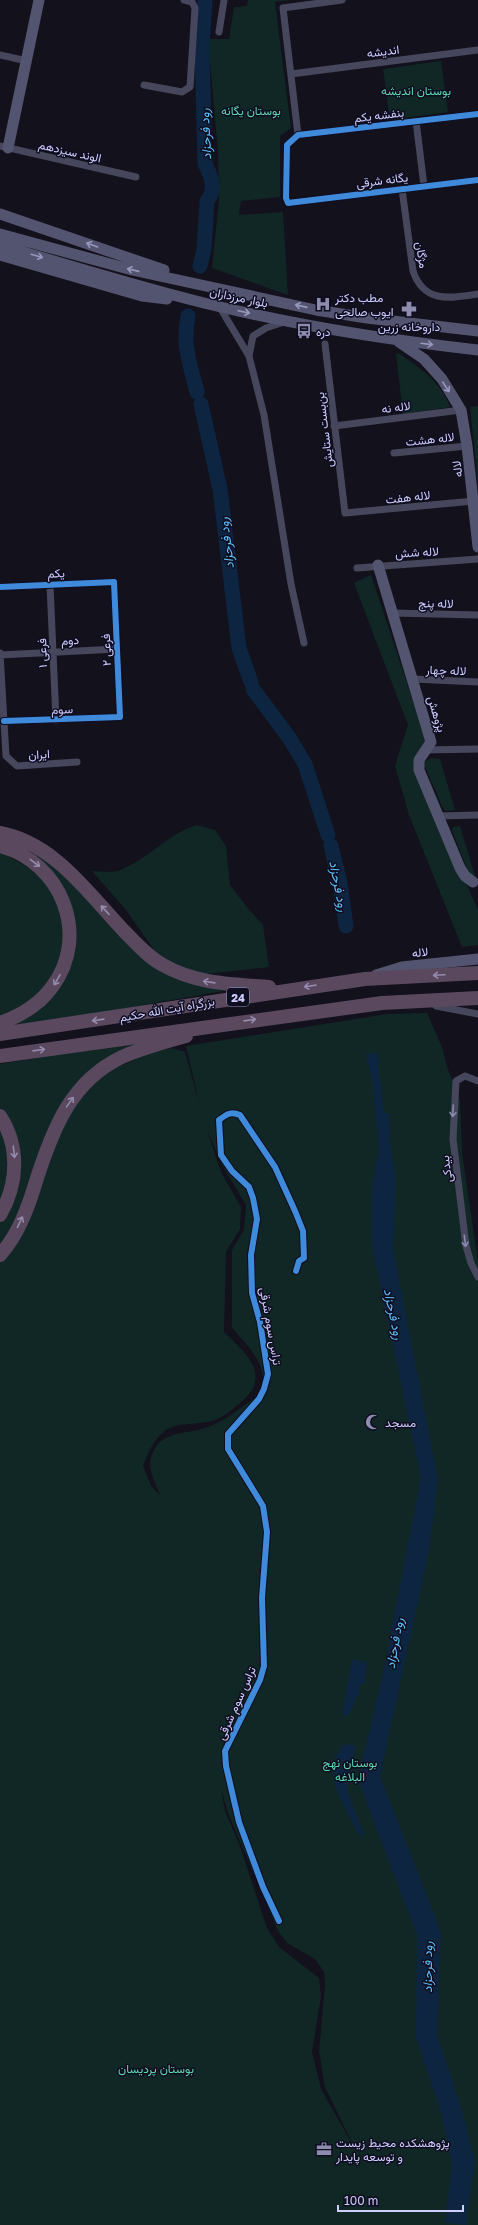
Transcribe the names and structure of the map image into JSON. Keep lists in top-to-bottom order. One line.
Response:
{"streets":{"highway":["24","بزرگراه آیت الله حکیم"],"main road":["بلوار مرزداران","لاله","پژوهش"],"street":["اندیشه","بنفشه یکم","الوند سیزدهم","یگانه شرقی","مژگان","لاله نه","بن‌بست ستایش","لاله هشت","لاله هفت","لاله شش","یکم","لاله پنج","دوم","فرعی ۲","فرعی ۱","لاله چهار","سوم","ایران","بیدکی"],"cycle path":["تراس سوم شرقی"]},"crossings":[["بنفشه یکم","یگانه شرقی"],["یگانه شرقی","مژگان"],["بلوار مرزداران","لاله"],["لاله نه","بن‌بست ستایش"],["لاله نه","لاله"],["بن‌بست ستایش","لاله هفت"],["لاله هشت","لاله"],["لاله","لاله هفت"],["لاله","بزرگراه آیت الله حکیم"],["لاله شش","پژوهش"],["یکم","فرعی ۲"],["یکم","فرعی ۱"],["لاله پنج","پژوهش"],["دوم","فرعی ۲"],["دوم","فرعی ۱"],["فرعی ۲","سوم"],["فرعی ۱","سوم"],["لاله چهار","پژوهش"],["سوم","ایران"]],"one_way":["بیدکی"],"water":["رود فرحزاد"],"parks":["بوستان اندیشه","بوستان یگانه","بوستان نهج البلاغه","بوستان پردیسان"],"places":{"hospital":["مطب دکتر ایوب صالحی"],"pharmacy":["داروخانه زرین"],"bus stop":["دره"],"mosque":["مسجد"],"office":["پژوهشکده محیط زیست و توسعه پایدار"]},"scale_bar":"100 m"}
